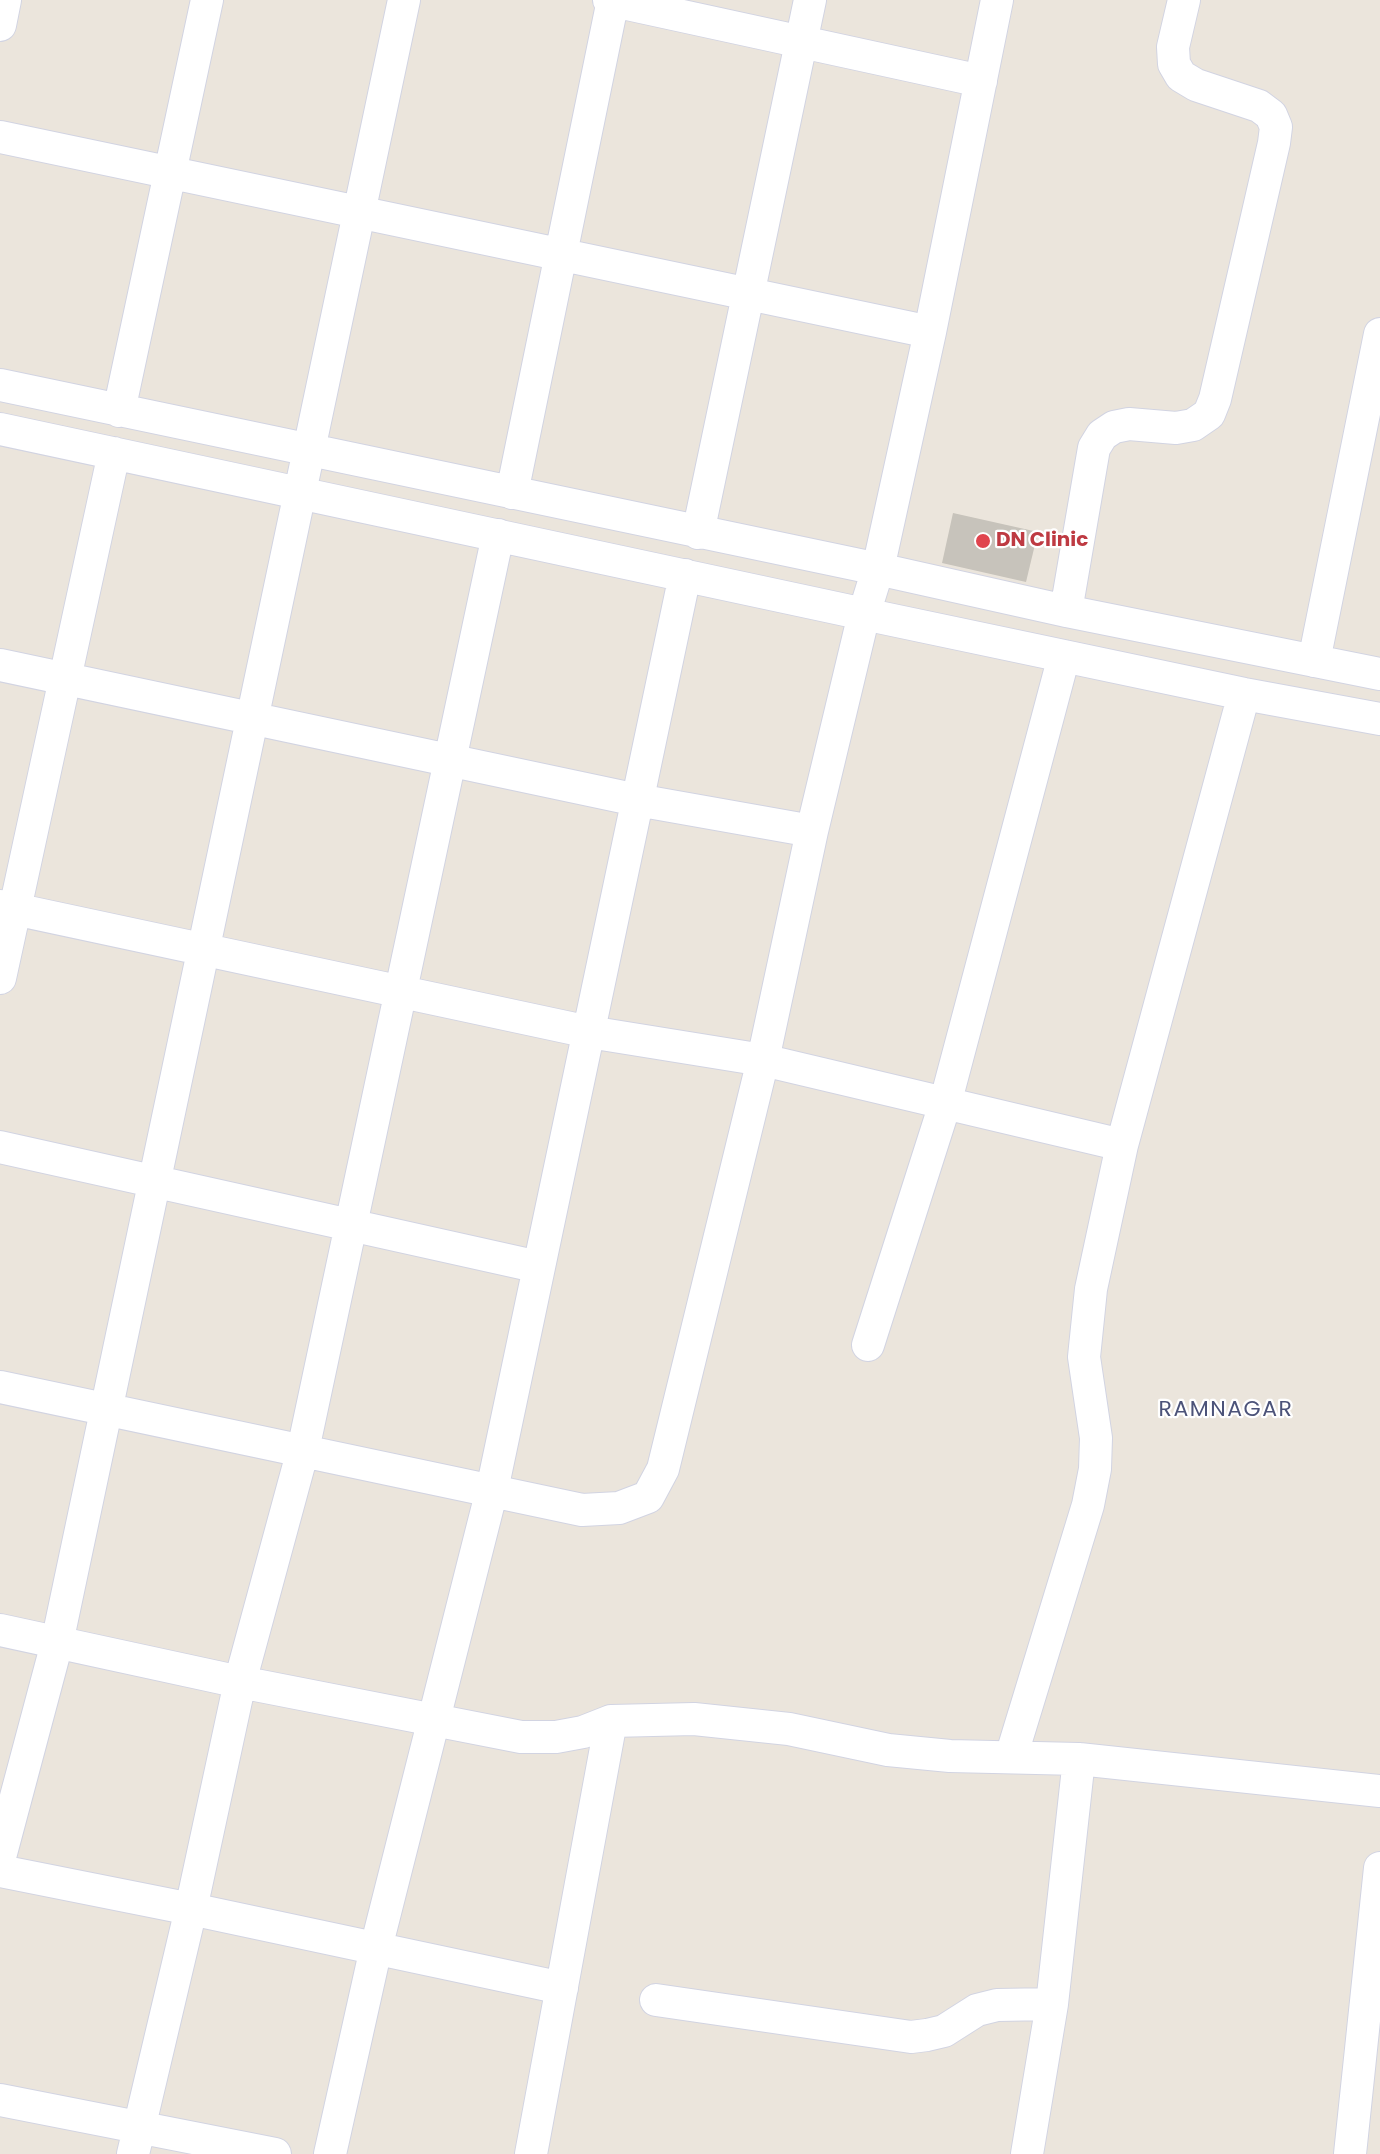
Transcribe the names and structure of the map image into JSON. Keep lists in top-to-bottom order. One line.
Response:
{"districts":["RAMNAGAR"],"places":["DN Clinic"]}
